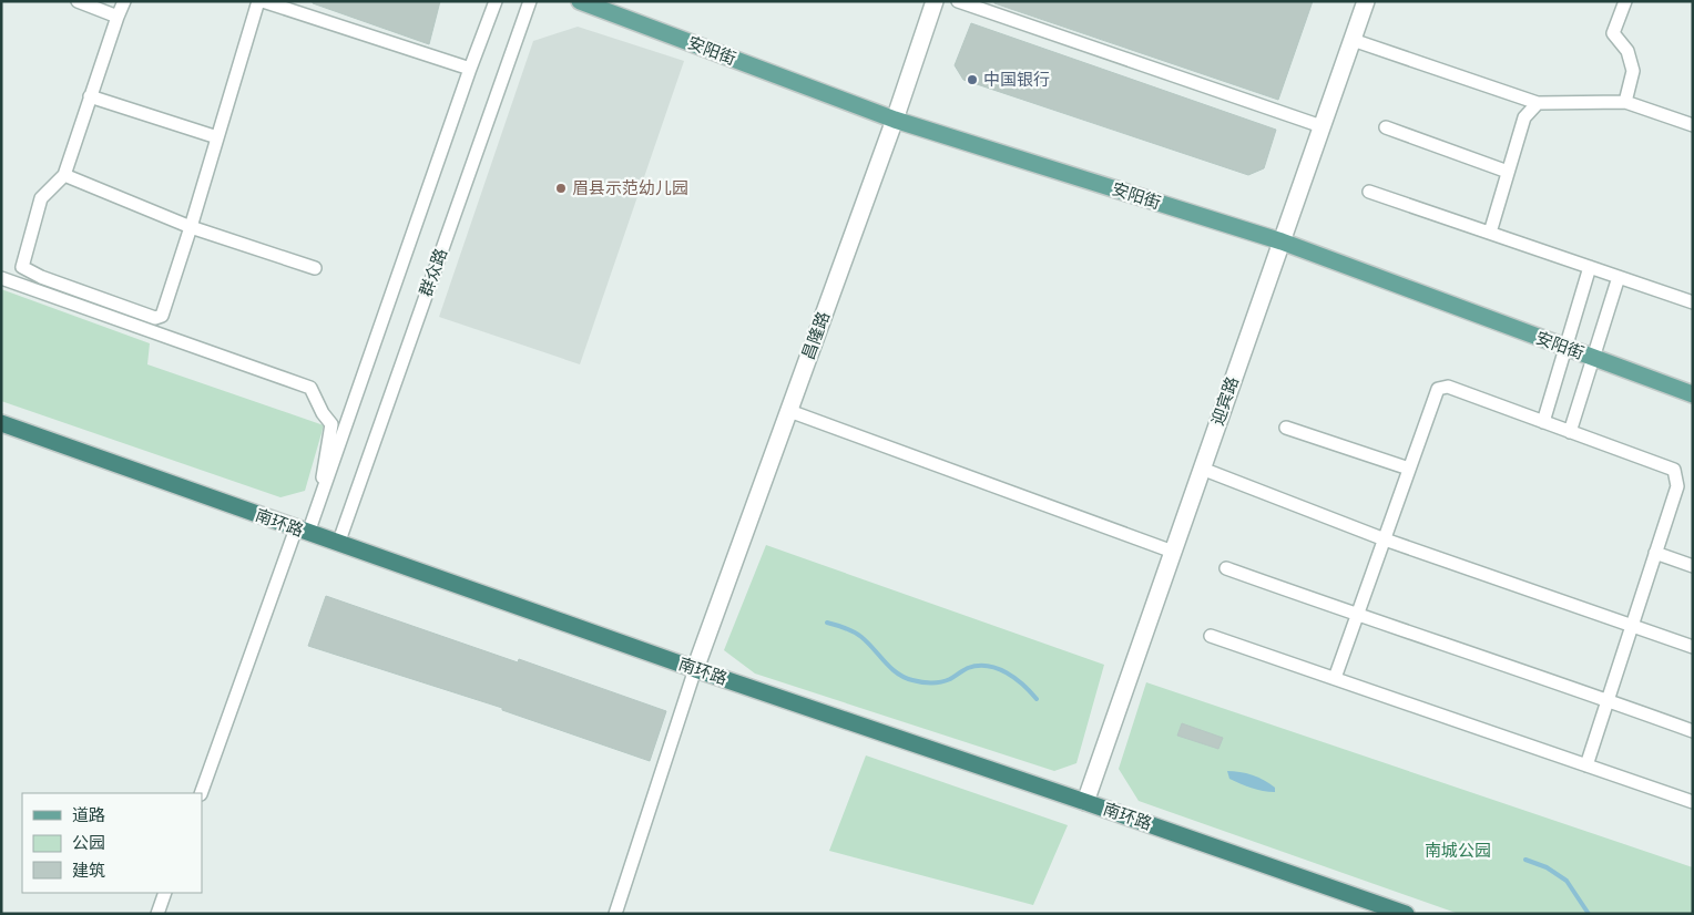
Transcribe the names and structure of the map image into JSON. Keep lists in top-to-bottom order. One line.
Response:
{"streets":{"highway":["南环路"],"main road":["安阳街"],"street":["群众路","昌隆路","迎宾路"]},"crossings":[["安阳街","昌隆路"],["安阳街","迎宾路"],["群众路","南环路"],["昌隆路","南环路"],["迎宾路","南环路"]],"parks":["南城公园"],"places":["中国银行","眉县示范幼儿园"],"legend":["道路","公园","建筑"]}
